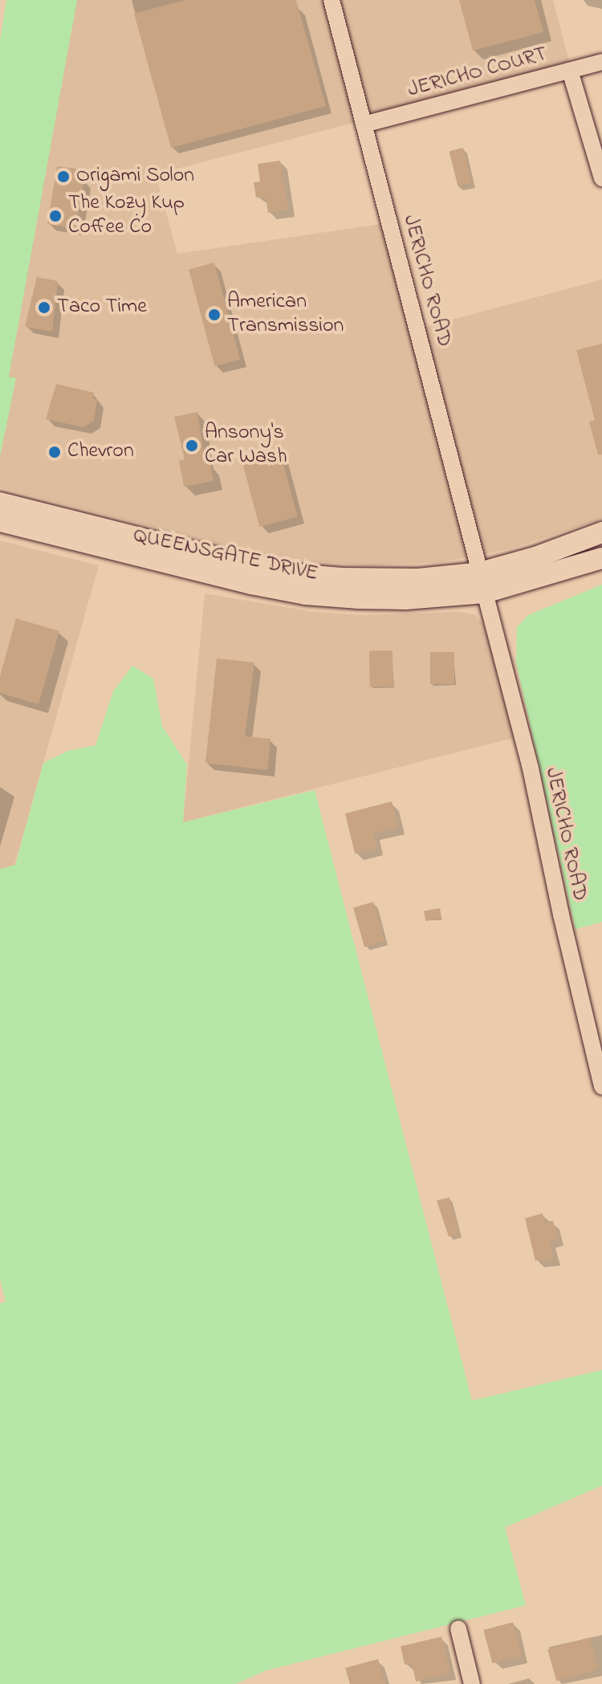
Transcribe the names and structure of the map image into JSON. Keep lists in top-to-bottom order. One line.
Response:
{"streets":{"main road":["QUEENSGATE DRIVE"],"street":["JERICHO COURT","JERICHO ROAD"]},"crossings":[["JERICHO COURT","JERICHO ROAD"],["JERICHO ROAD","QUEENSGATE DRIVE"]],"places":["Origami Solon","The Kozy Kup Coffee Co","Taco Time","American Transmission","Ansony's Car Wash","Chevron"]}
